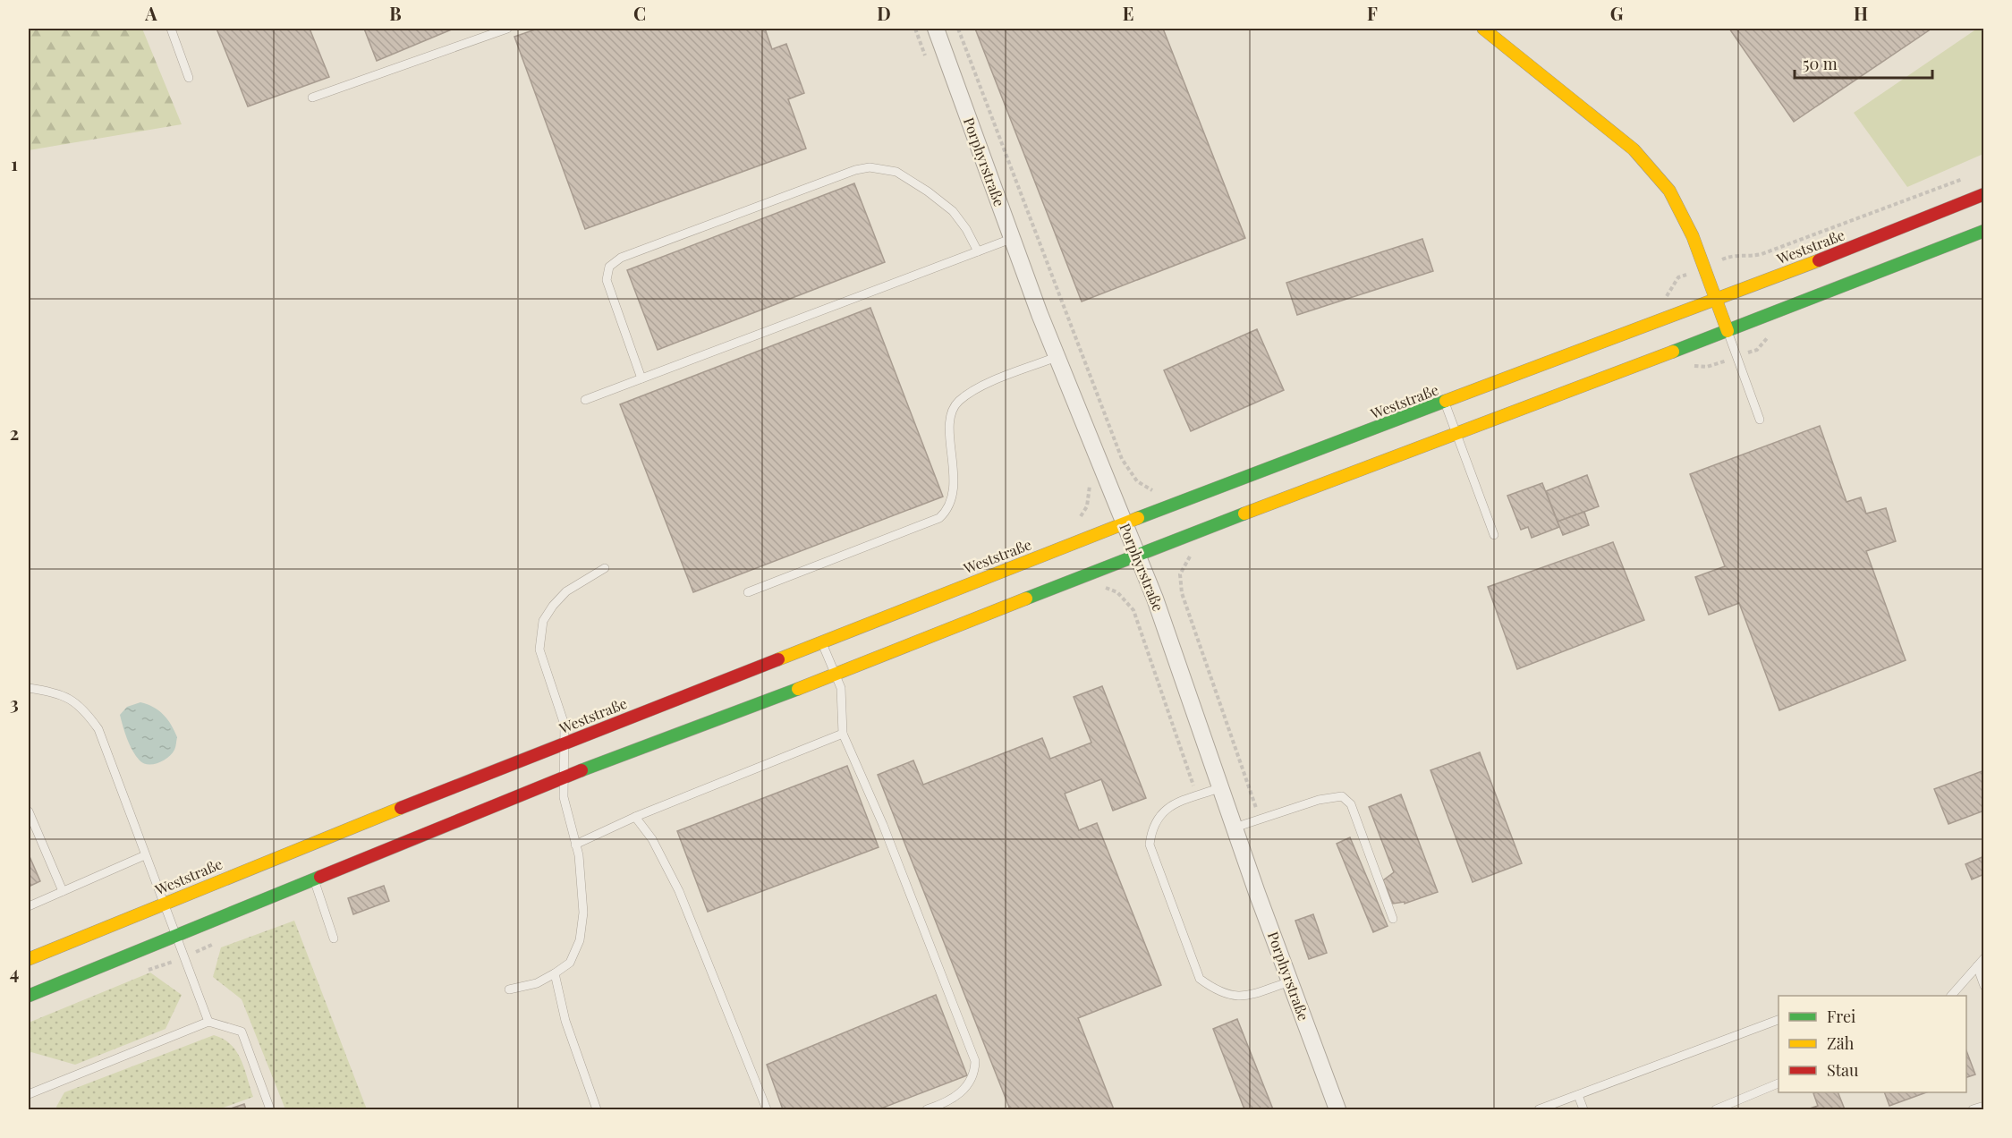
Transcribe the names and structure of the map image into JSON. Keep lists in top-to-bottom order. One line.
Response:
{"streets":{"main road":["Weststraße"],"street":["Porphyrstraße"]},"crossings":[["Porphyrstraße","Weststraße"]],"legend":["Frei","Zäh","Stau"],"scale_bar":"50 m","grid":{"columns":["A","B","C","D","E","F","G","H"],"rows":["1","2","3","4"]}}
